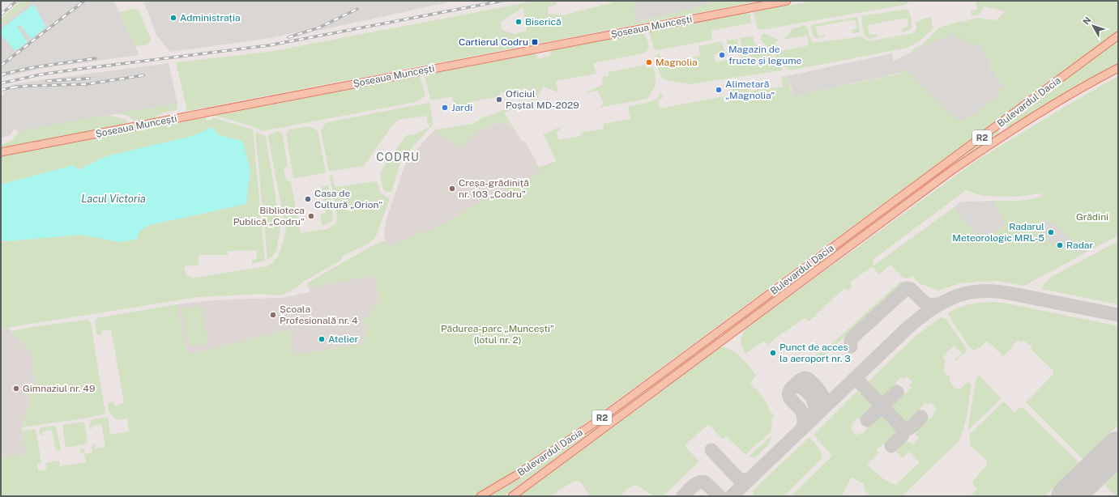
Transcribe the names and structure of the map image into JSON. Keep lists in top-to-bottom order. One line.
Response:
{"streets":{"main road":["Șoseaua Muncești","Bulevardul Dacia","R2"]},"districts":["CODRU"],"water":["Lacul Victoria"],"parks":["Grădini","Pădurea-parc „Muncești” (lotul nr. 2)"],"places":{"other":["Administrația","Biserică","Magazin de fructe și legume","Magnolia","Alimetară „Magnolia”","Oficiul Poștal MD-2029","Jardi","Creșa-grădiniță nr. 103 „Codru”","Casa de Cultură „Orion“","Biblioteca Publică „Codru”","Radarul Meteorologic MRL-5","Radar","Școala Profesională nr. 4","Atelier","Punct de acces la aeroport nr. 3","Gimnaziul nr. 49"],"transit":["Cartierul Codru"]},"north":"top left"}
